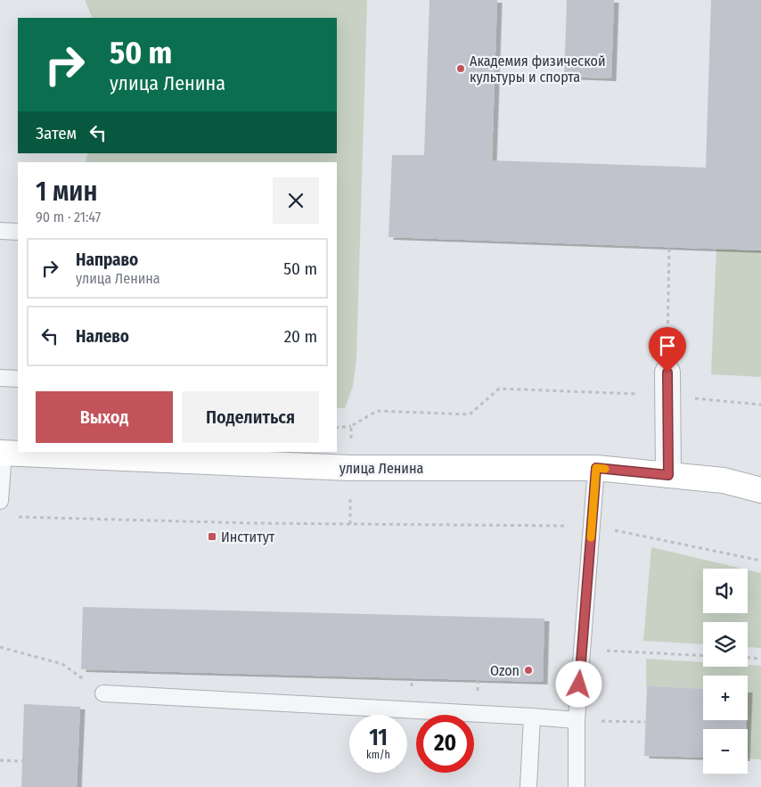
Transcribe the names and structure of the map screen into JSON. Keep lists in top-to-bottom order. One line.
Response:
{"streets":{"street":["улица Ленина"]},"places":{"other":["Академия физической культуры и спорта","Ozon"],"transit":["Институт"]},"page":{"turn":["50 m","улица Ленина"],"then":"Затем","heading":["1 мин","90 m · 21:47"],"list":[{"name":"Направо","note":"улица Ленина","value":"50 m"},{"name":"Налево","value":"20 m"}],"buttons":["Выход","Поделиться"],"map_buttons":["+","−"],"speed":"11 km/h","limit":"20"}}
